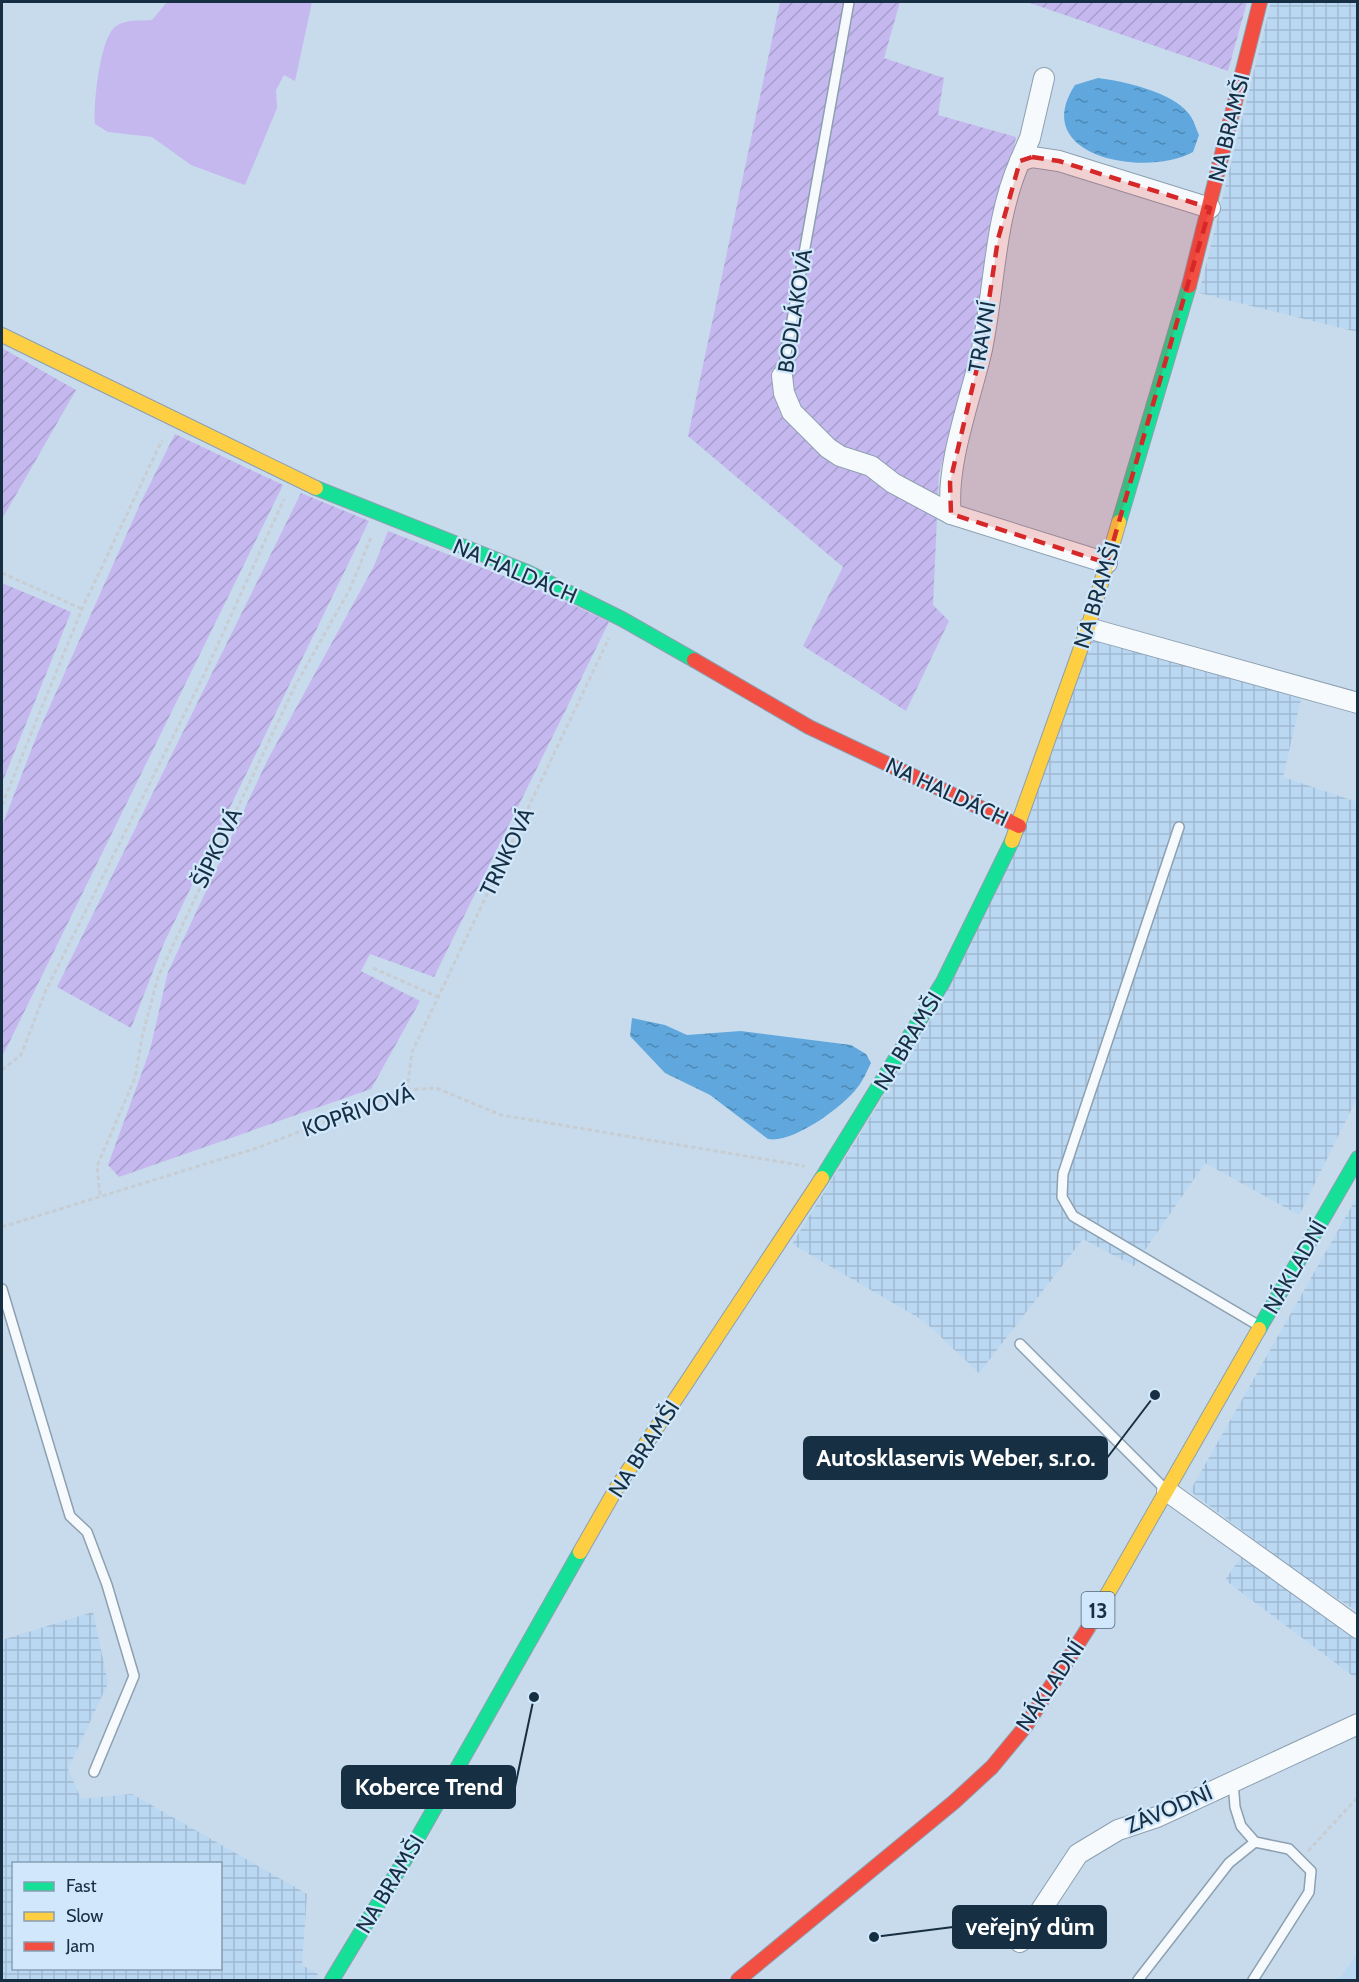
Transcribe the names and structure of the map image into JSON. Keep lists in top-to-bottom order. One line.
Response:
{"streets":{"street":["NA BRAMŠI","BODLÁKOVÁ","TRAVNÍ","NA HALDÁCH","NÁKLADNÍ","13","ZÁVODNÍ"],"path":["ŠÍPKOVÁ","TRNKOVÁ","KOPŘIVOVÁ"]},"crossings":[["NA BRAMŠI","BODLÁKOVÁ"],["NA BRAMŠI","NA HALDÁCH"],["NA BRAMŠI","KOPŘIVOVÁ"],["BODLÁKOVÁ","TRAVNÍ"],["NA HALDÁCH","ŠÍPKOVÁ"],["NA HALDÁCH","TRNKOVÁ"],["ŠÍPKOVÁ","KOPŘIVOVÁ"],["TRNKOVÁ","KOPŘIVOVÁ"]],"places":["Autosklaservis Weber, s.r.o.","Koberce Trend","veřejný dům"],"legend":["Fast","Slow","Jam"]}
